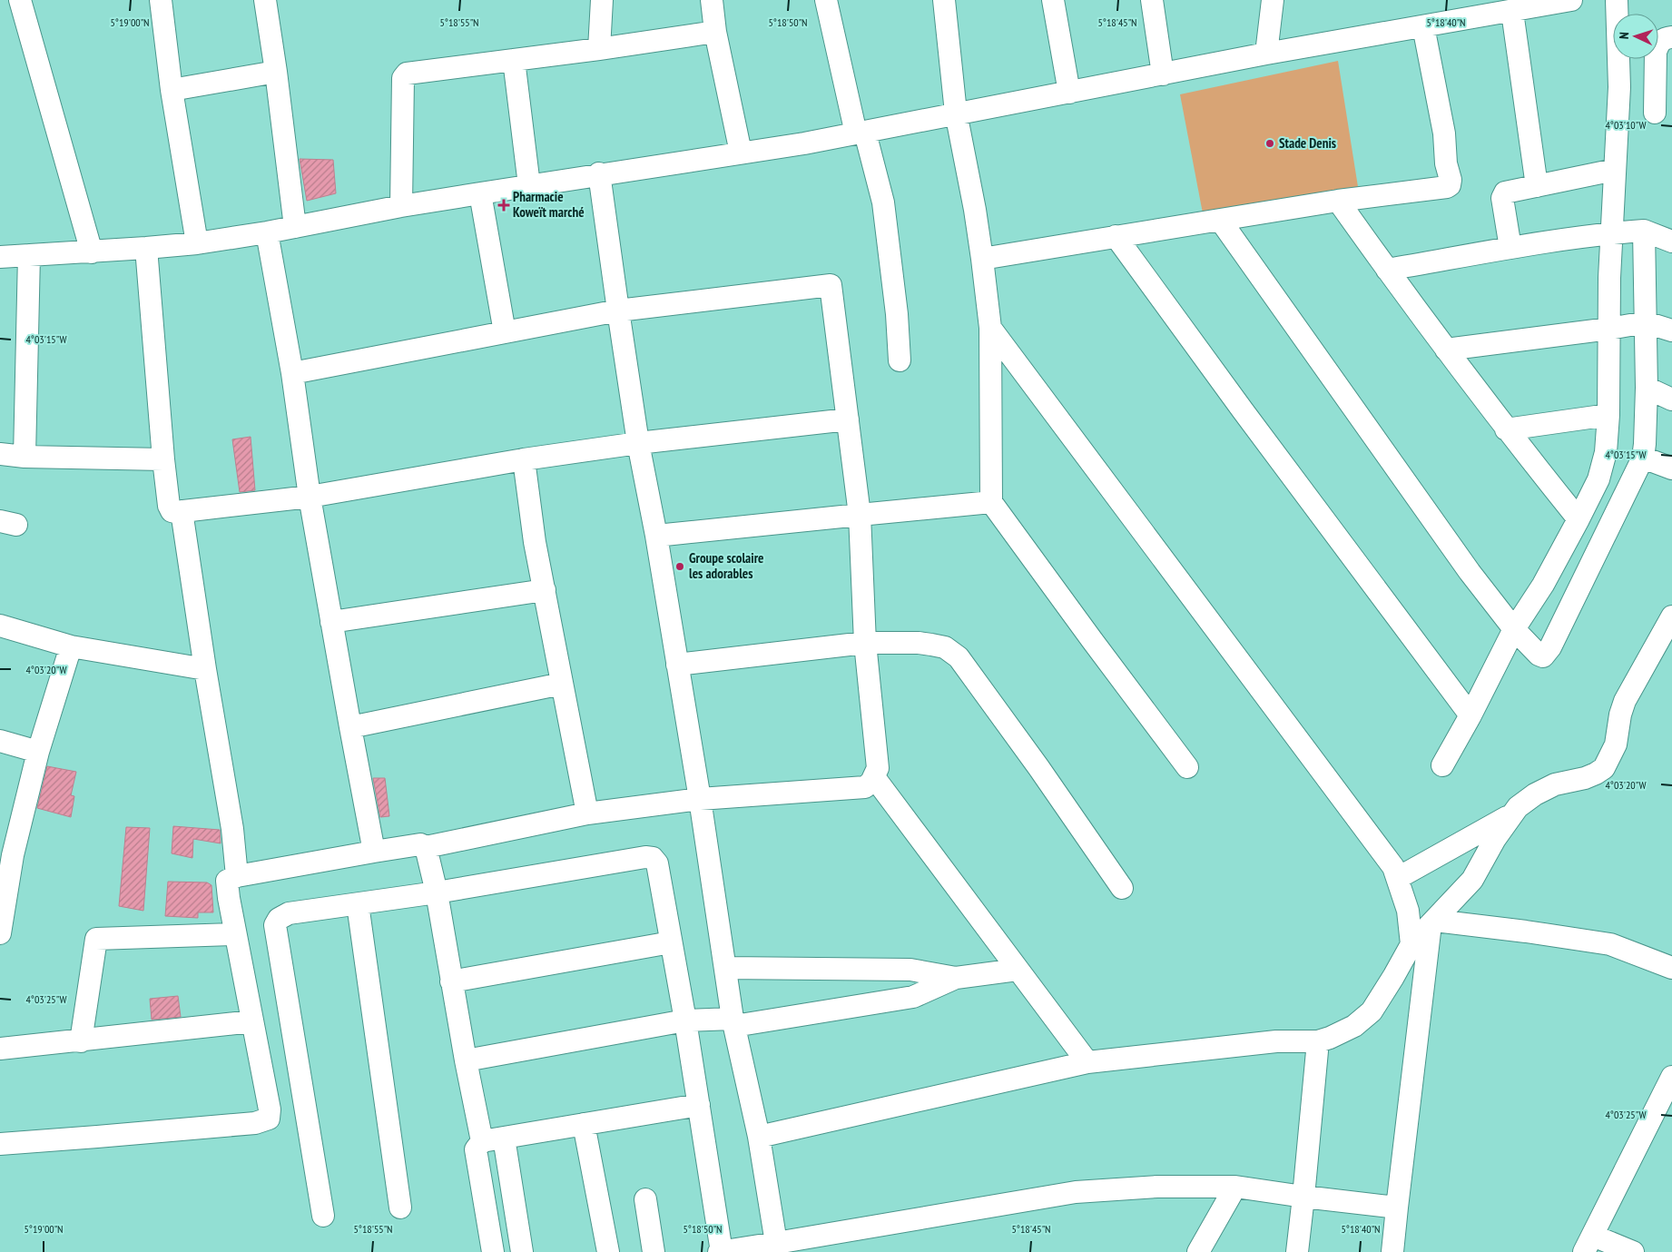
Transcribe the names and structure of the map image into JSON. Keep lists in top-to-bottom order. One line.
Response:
{"places":{"other":["Stade Denis","Groupe scolaire les adorables"],"health":["Pharmacie Koweït marché"]},"north":"left","coordinates":["5°19'00\"N","5°18'55\"N","5°18'50\"N","5°18'45\"N","5°18'40\"N","4°03'10\"W","4°03'15\"W","4°03'20\"W","4°03'25\"W"]}
